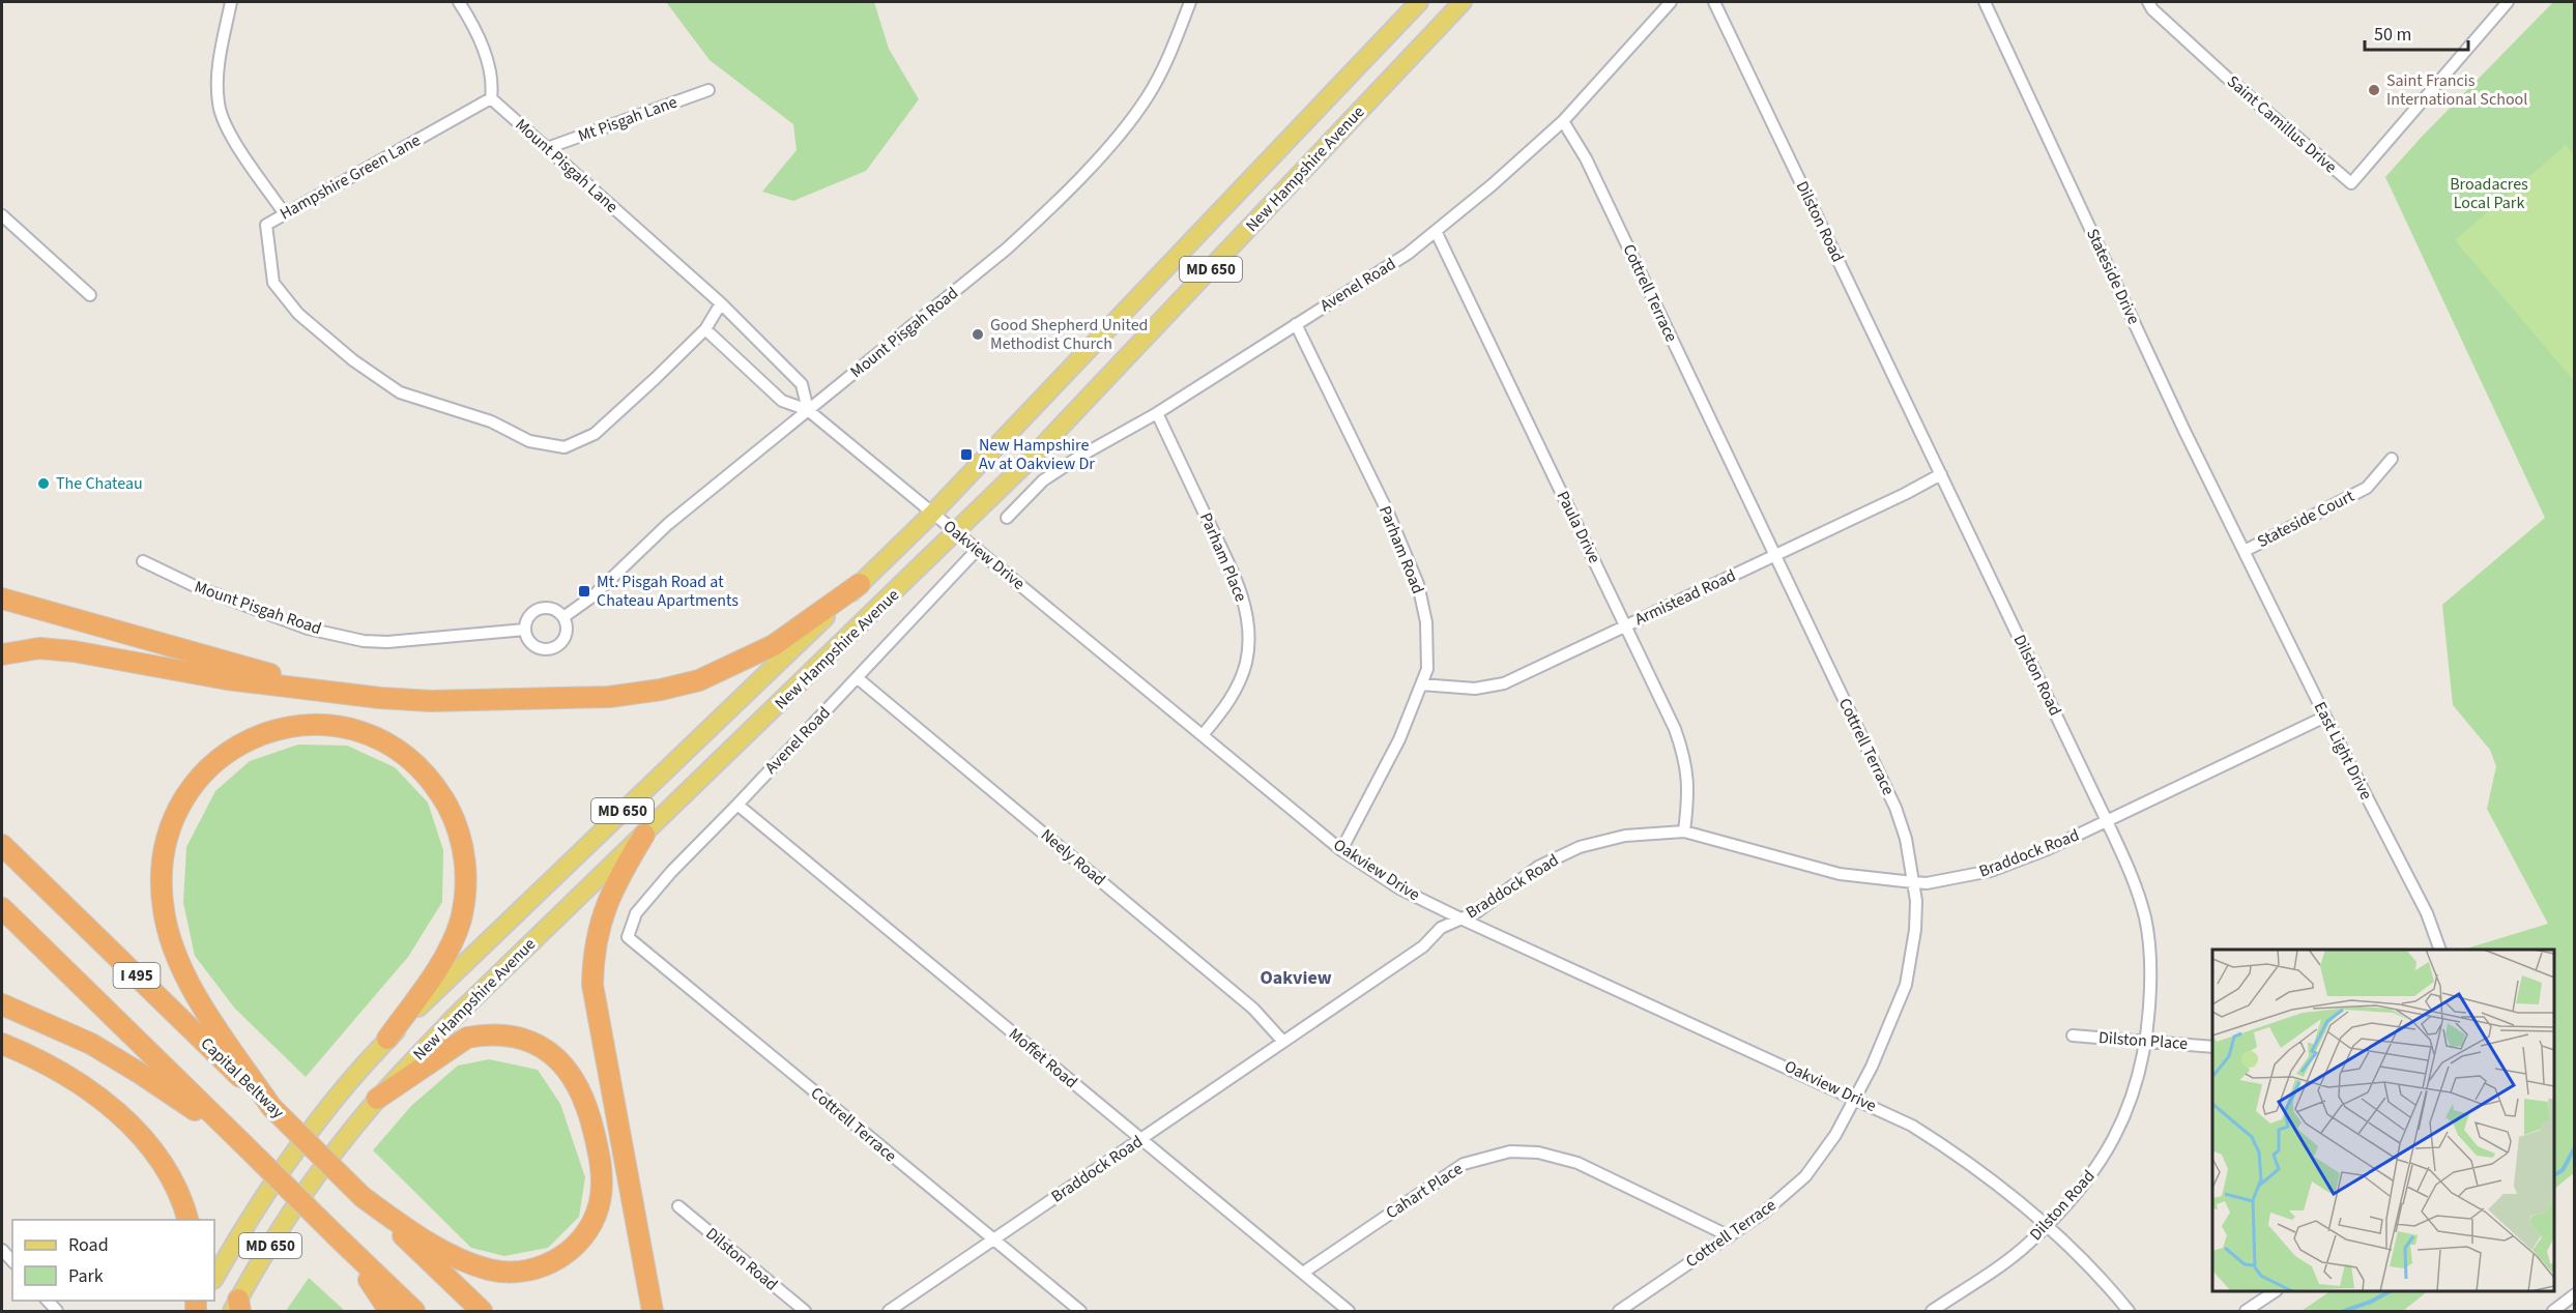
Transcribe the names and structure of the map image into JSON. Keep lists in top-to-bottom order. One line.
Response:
{"streets":{"highway":["I 495","Capital Beltway"],"main road":["New Hampshire Avenue","MD 650"],"street":["Mt Pisgah Lane","Saint Camillus Drive","Mount Pisgah Lane","Hampshire Green Lane","Dilston Road","Stateside Drive","Avenel Road","Cottrell Terrace","Mount Pisgah Road","Stateside Court","Paula Drive","Parham Road","Oakview Drive","Parham Place","Armistead Road","East Light Drive","Braddock Road","Neely Road","Dilston Place","Moffet Road","Cahart Place"]},"crossings":[["Mt Pisgah Lane","Mount Pisgah Lane"],["Mount Pisgah Lane","Hampshire Green Lane"],["Mount Pisgah Lane","Mount Pisgah Road"],["Mount Pisgah Lane","Oakview Drive"],["New Hampshire Avenue","Oakview Drive"],["Dilston Road","Oakview Drive"],["Dilston Road","Armistead Road"],["Dilston Road","Braddock Road"],["Dilston Road","Dilston Place"],["Stateside Drive","Stateside Court"],["Stateside Drive","East Light Drive"],["Avenel Road","Cottrell Terrace"],["Avenel Road","Paula Drive"],["Avenel Road","Parham Road"],["Avenel Road","Oakview Drive"],["Avenel Road","Parham Place"],["Avenel Road","Neely Road"],["Avenel Road","Moffet Road"],["Cottrell Terrace","Oakview Drive"],["Cottrell Terrace","Armistead Road"],["Cottrell Terrace","Braddock Road"],["Cottrell Terrace","Cahart Place"],["Mount Pisgah Road","Oakview Drive"],["Stateside Court","East Light Drive"],["Paula Drive","Armistead Road"],["Paula Drive","Braddock Road"],["Parham Road","Oakview Drive"],["Parham Road","Armistead Road"],["Oakview Drive","Parham Place"],["Oakview Drive","Braddock Road"],["East Light Drive","Braddock Road"],["Braddock Road","Neely Road"],["Braddock Road","Moffet Road"],["Moffet Road","Cahart Place"]],"districts":["Oakview"],"parks":["Broadacres Local Park"],"places":{"other":["Saint Francis International School","Good Shepherd United Methodist Church","The Chateau"],"transit":["New Hampshire Av at Oakview Dr","Mt. Pisgah Road at Chateau Apartments"]},"legend":["Road","Park"],"scale_bar":"50 m"}
